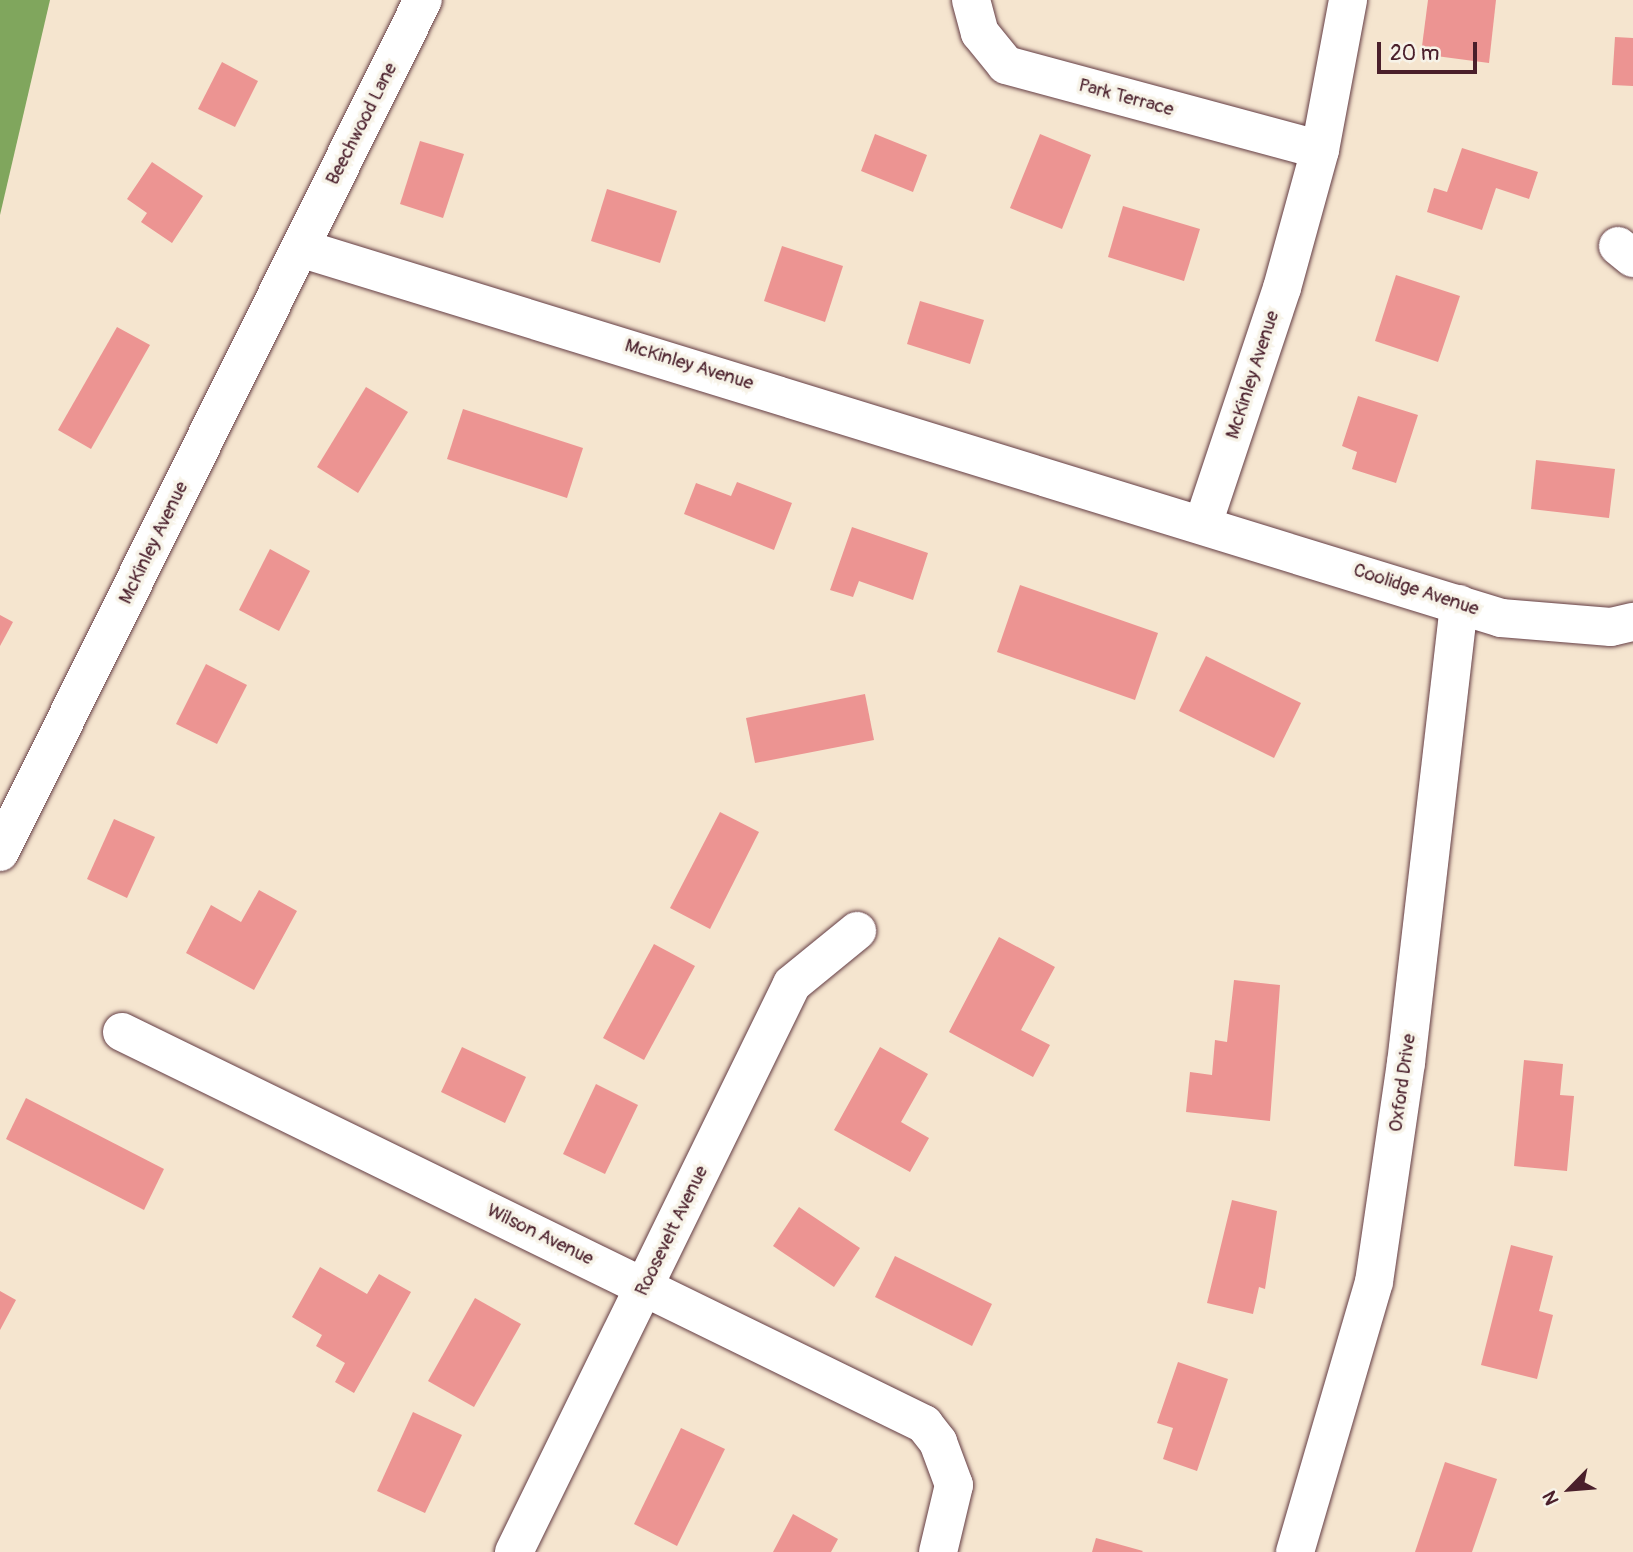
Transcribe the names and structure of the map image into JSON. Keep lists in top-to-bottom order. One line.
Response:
{"streets":{"street":["Park Terrace","Beechwood Lane","McKinley Avenue","Coolidge Avenue","Oxford Drive","Roosevelt Avenue","Wilson Avenue"]},"crossings":[["Park Terrace","McKinley Avenue"],["Beechwood Lane","McKinley Avenue"],["McKinley Avenue","Coolidge Avenue"],["Coolidge Avenue","Oxford Drive"],["Roosevelt Avenue","Wilson Avenue"]],"scale_bar":"20 m","north":"bottom left"}
